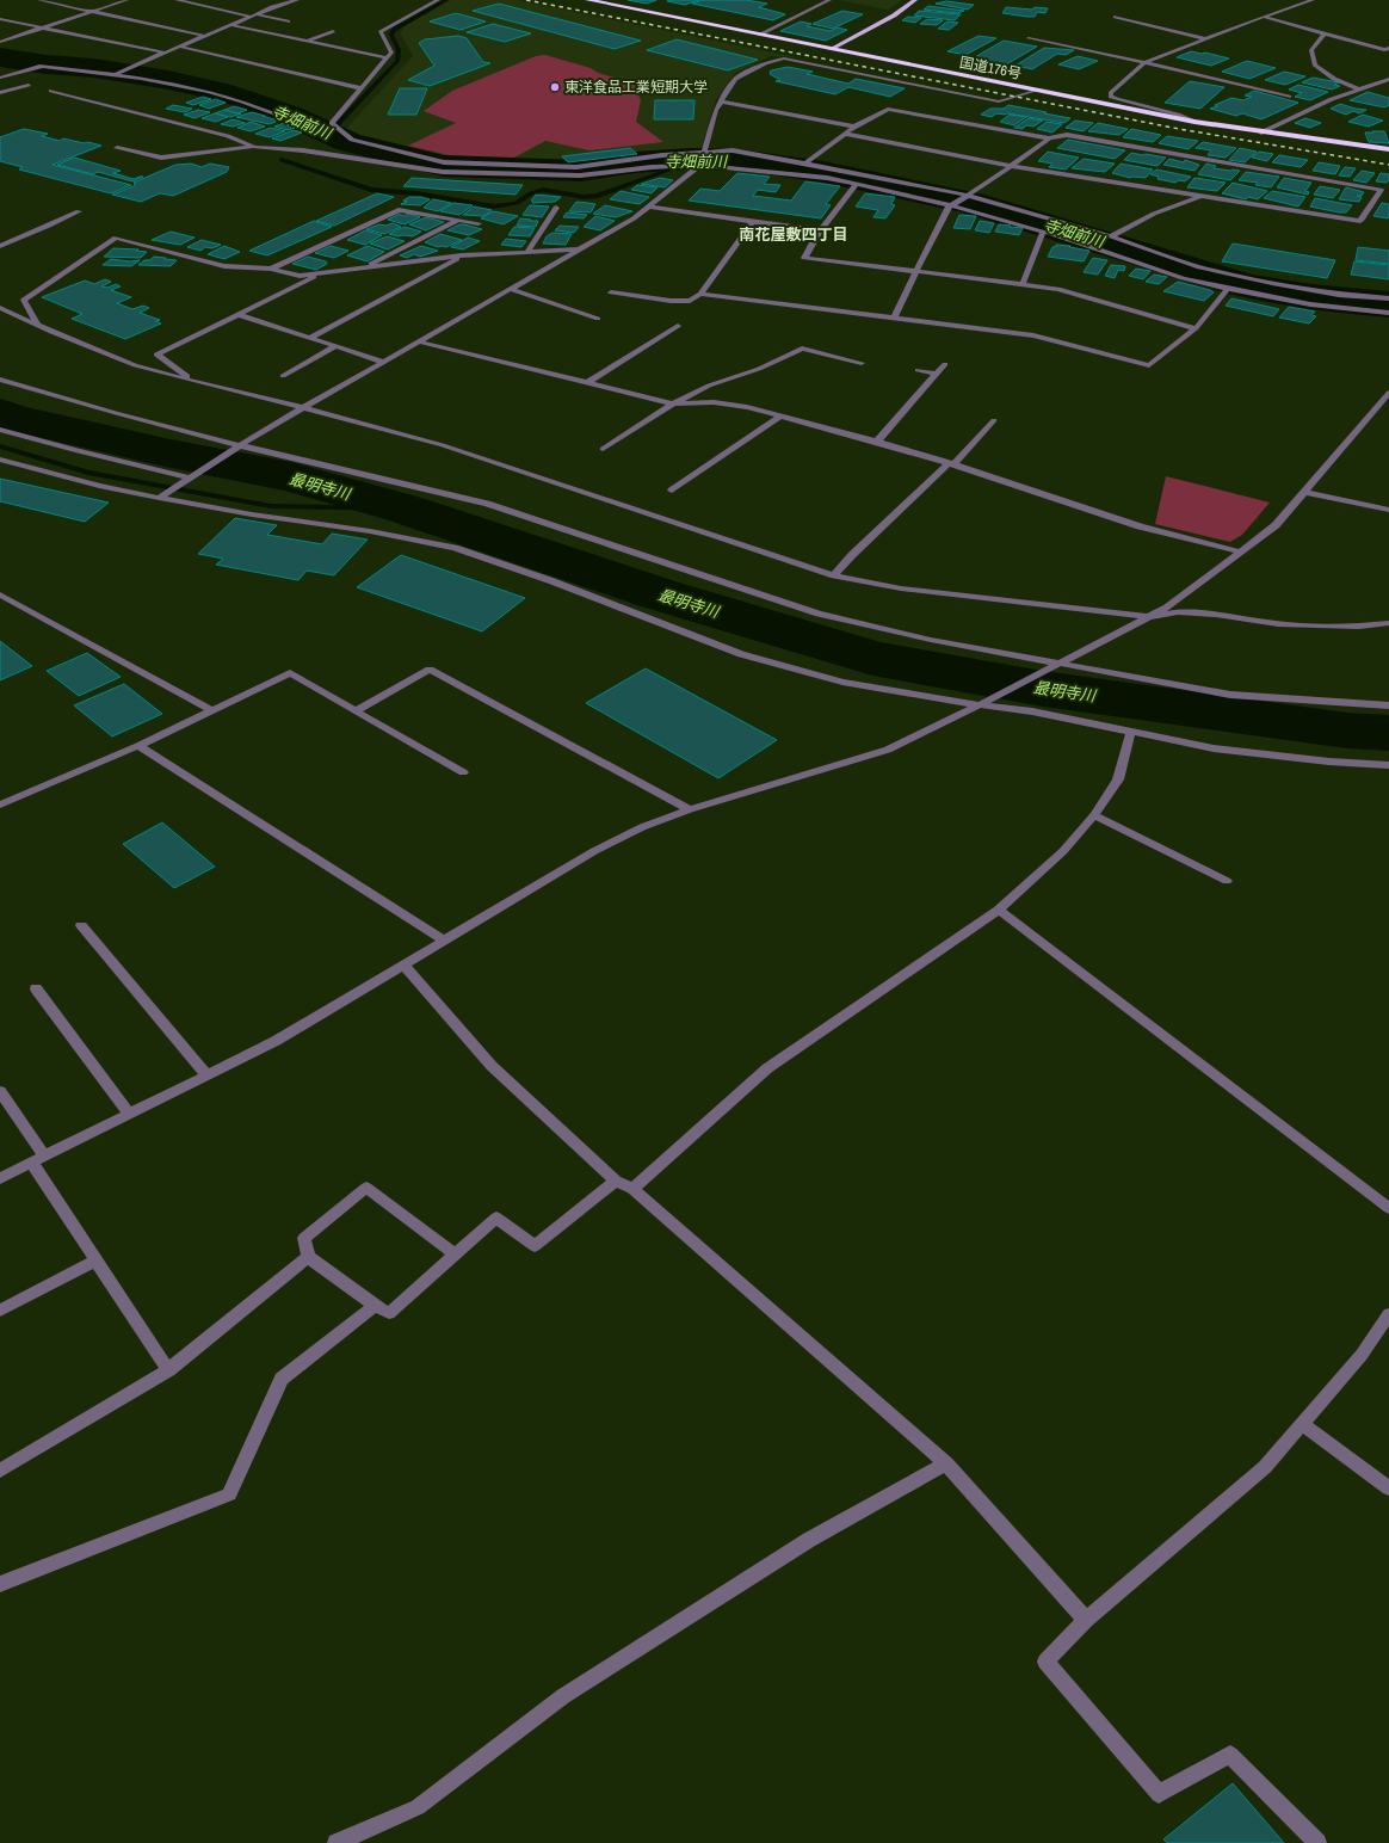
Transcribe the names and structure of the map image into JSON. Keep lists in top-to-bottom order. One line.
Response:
{"streets":{"highway":["国道176号"]},"districts":["南花屋敷四丁目"],"water":["寺畑前川","最明寺川"],"places":["東洋食品工業短期大学"]}
